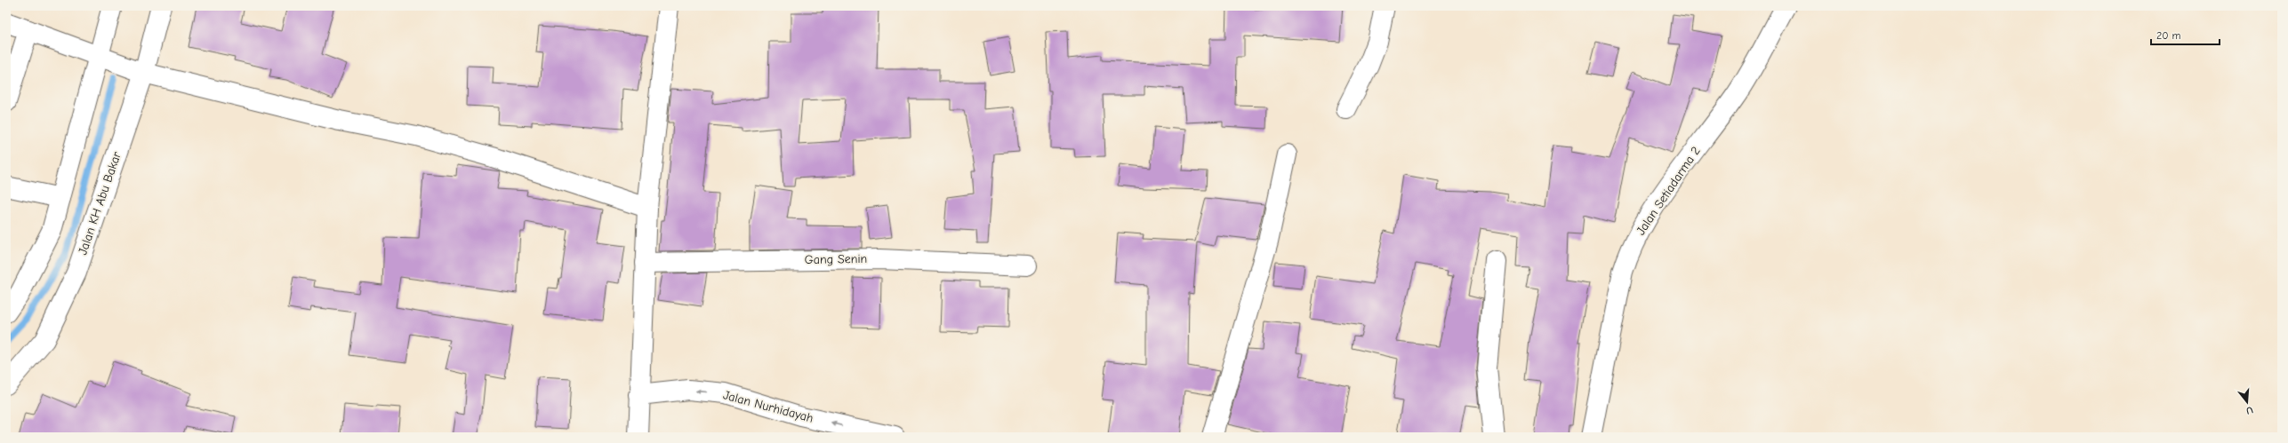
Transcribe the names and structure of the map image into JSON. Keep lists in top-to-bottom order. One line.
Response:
{"streets":{"street":["Jalan Setiadarma 2","Jalan KH Abu Bakar","Gang Senin","Jalan Nurhidayah"]},"one_way":["Jalan Nurhidayah"],"scale_bar":"20 m","north":"bottom"}
